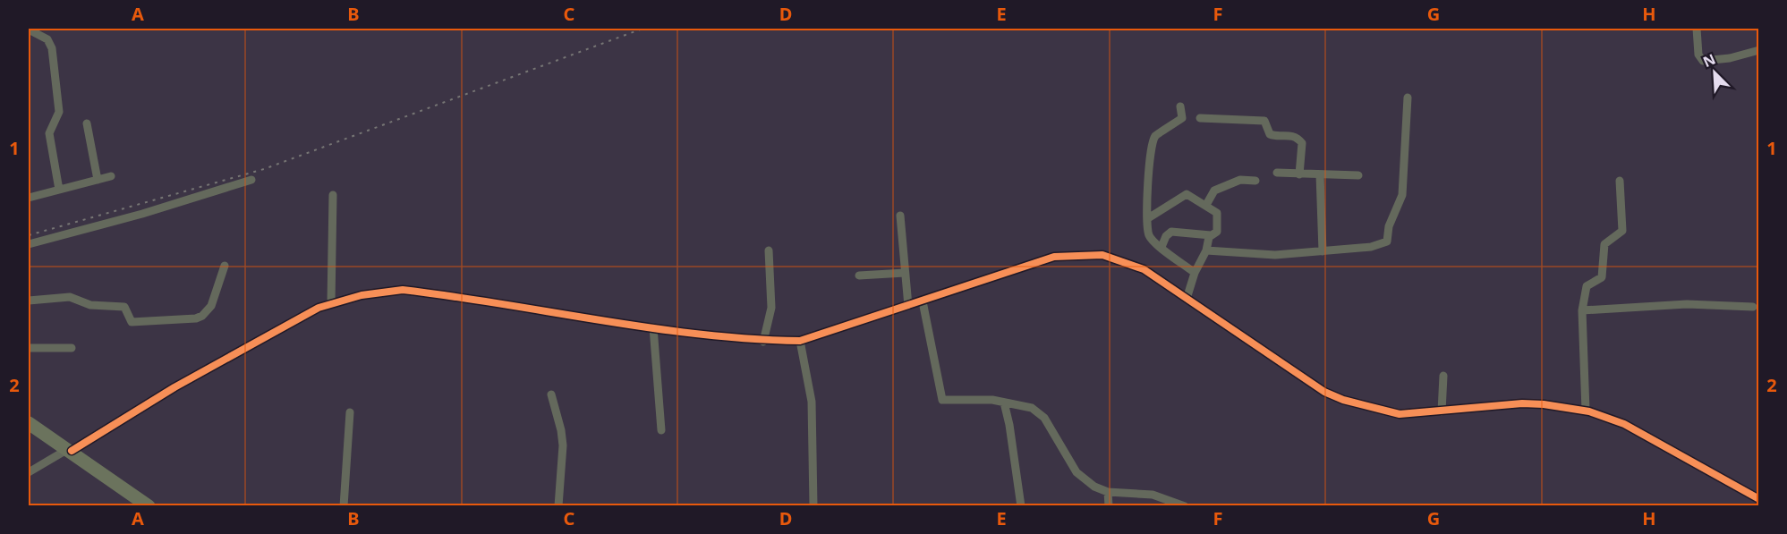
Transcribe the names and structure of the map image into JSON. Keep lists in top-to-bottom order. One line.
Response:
{"north":"top left","grid":{"columns":["A","B","C","D","E","F","G","H"],"rows":["1","2"]}}
